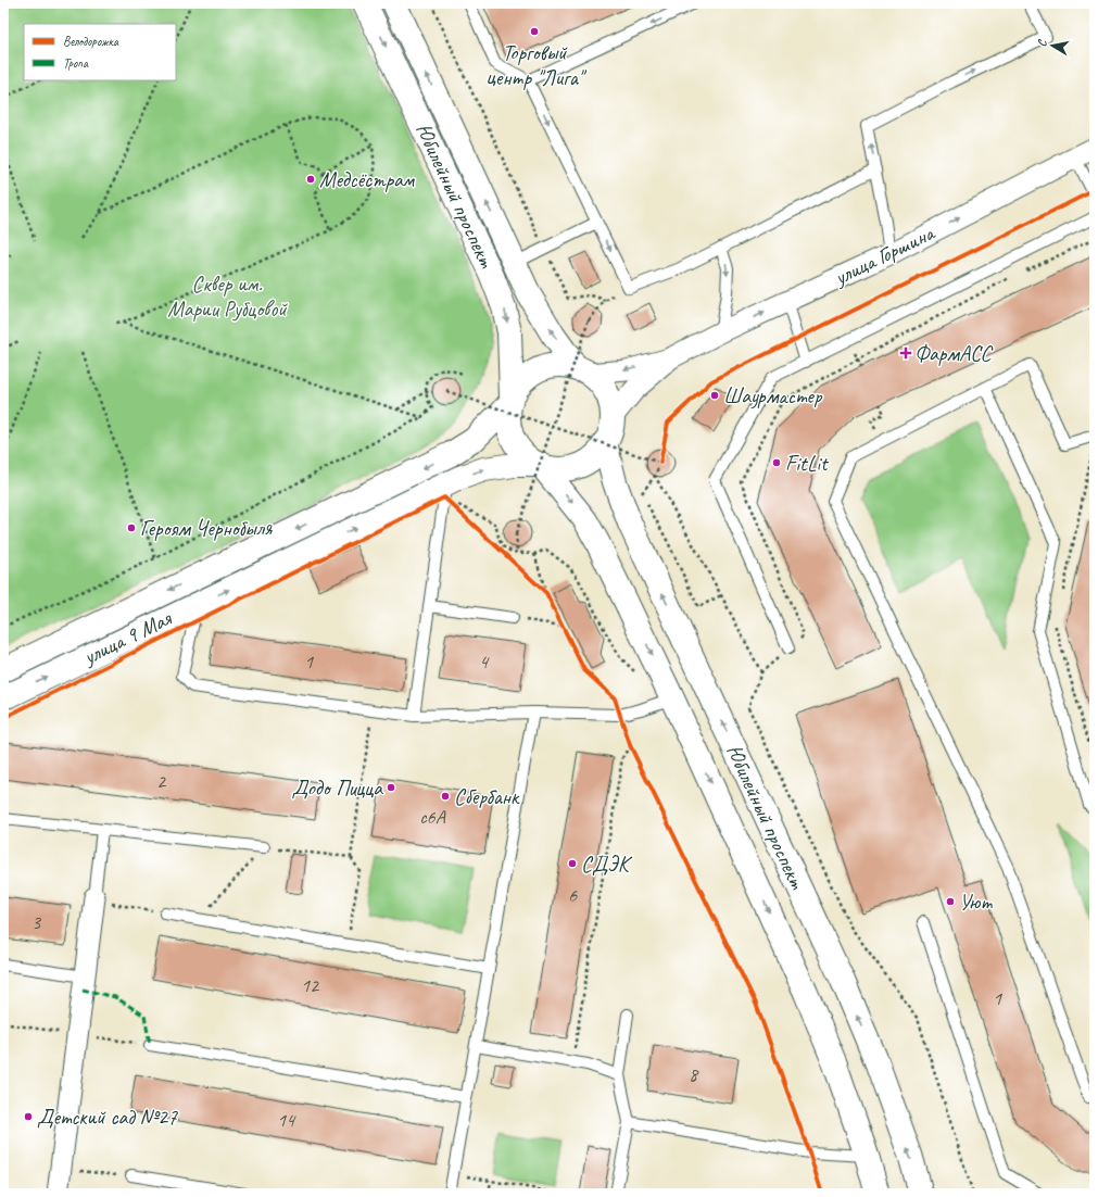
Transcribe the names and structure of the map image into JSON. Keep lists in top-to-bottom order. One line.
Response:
{"streets":{"main road":["Юбилейный проспект","улица 9 Мая"],"street":["улица Горшина"]},"crossings":[["Юбилейный проспект","улица Горшина"],["Юбилейный проспект","улица 9 Мая"],["улица Горшина","улица 9 Мая"]],"parks":["Сквер им. Марии Рубцовой"],"places":{"other":["Торговый центр \"Лига\"","Медсёстрам","Шаурмастер","FitLit","Героям Чернобыля","Додо Пицца","Сбербанк","СДЭК","Уют","Детский сад №27"],"health":["ФармАСС"]},"house_numbers":["1","4","2","с6А","6","3","12","1","8","14"],"legend":["Велодорожка","Тропа"],"north":"left"}
